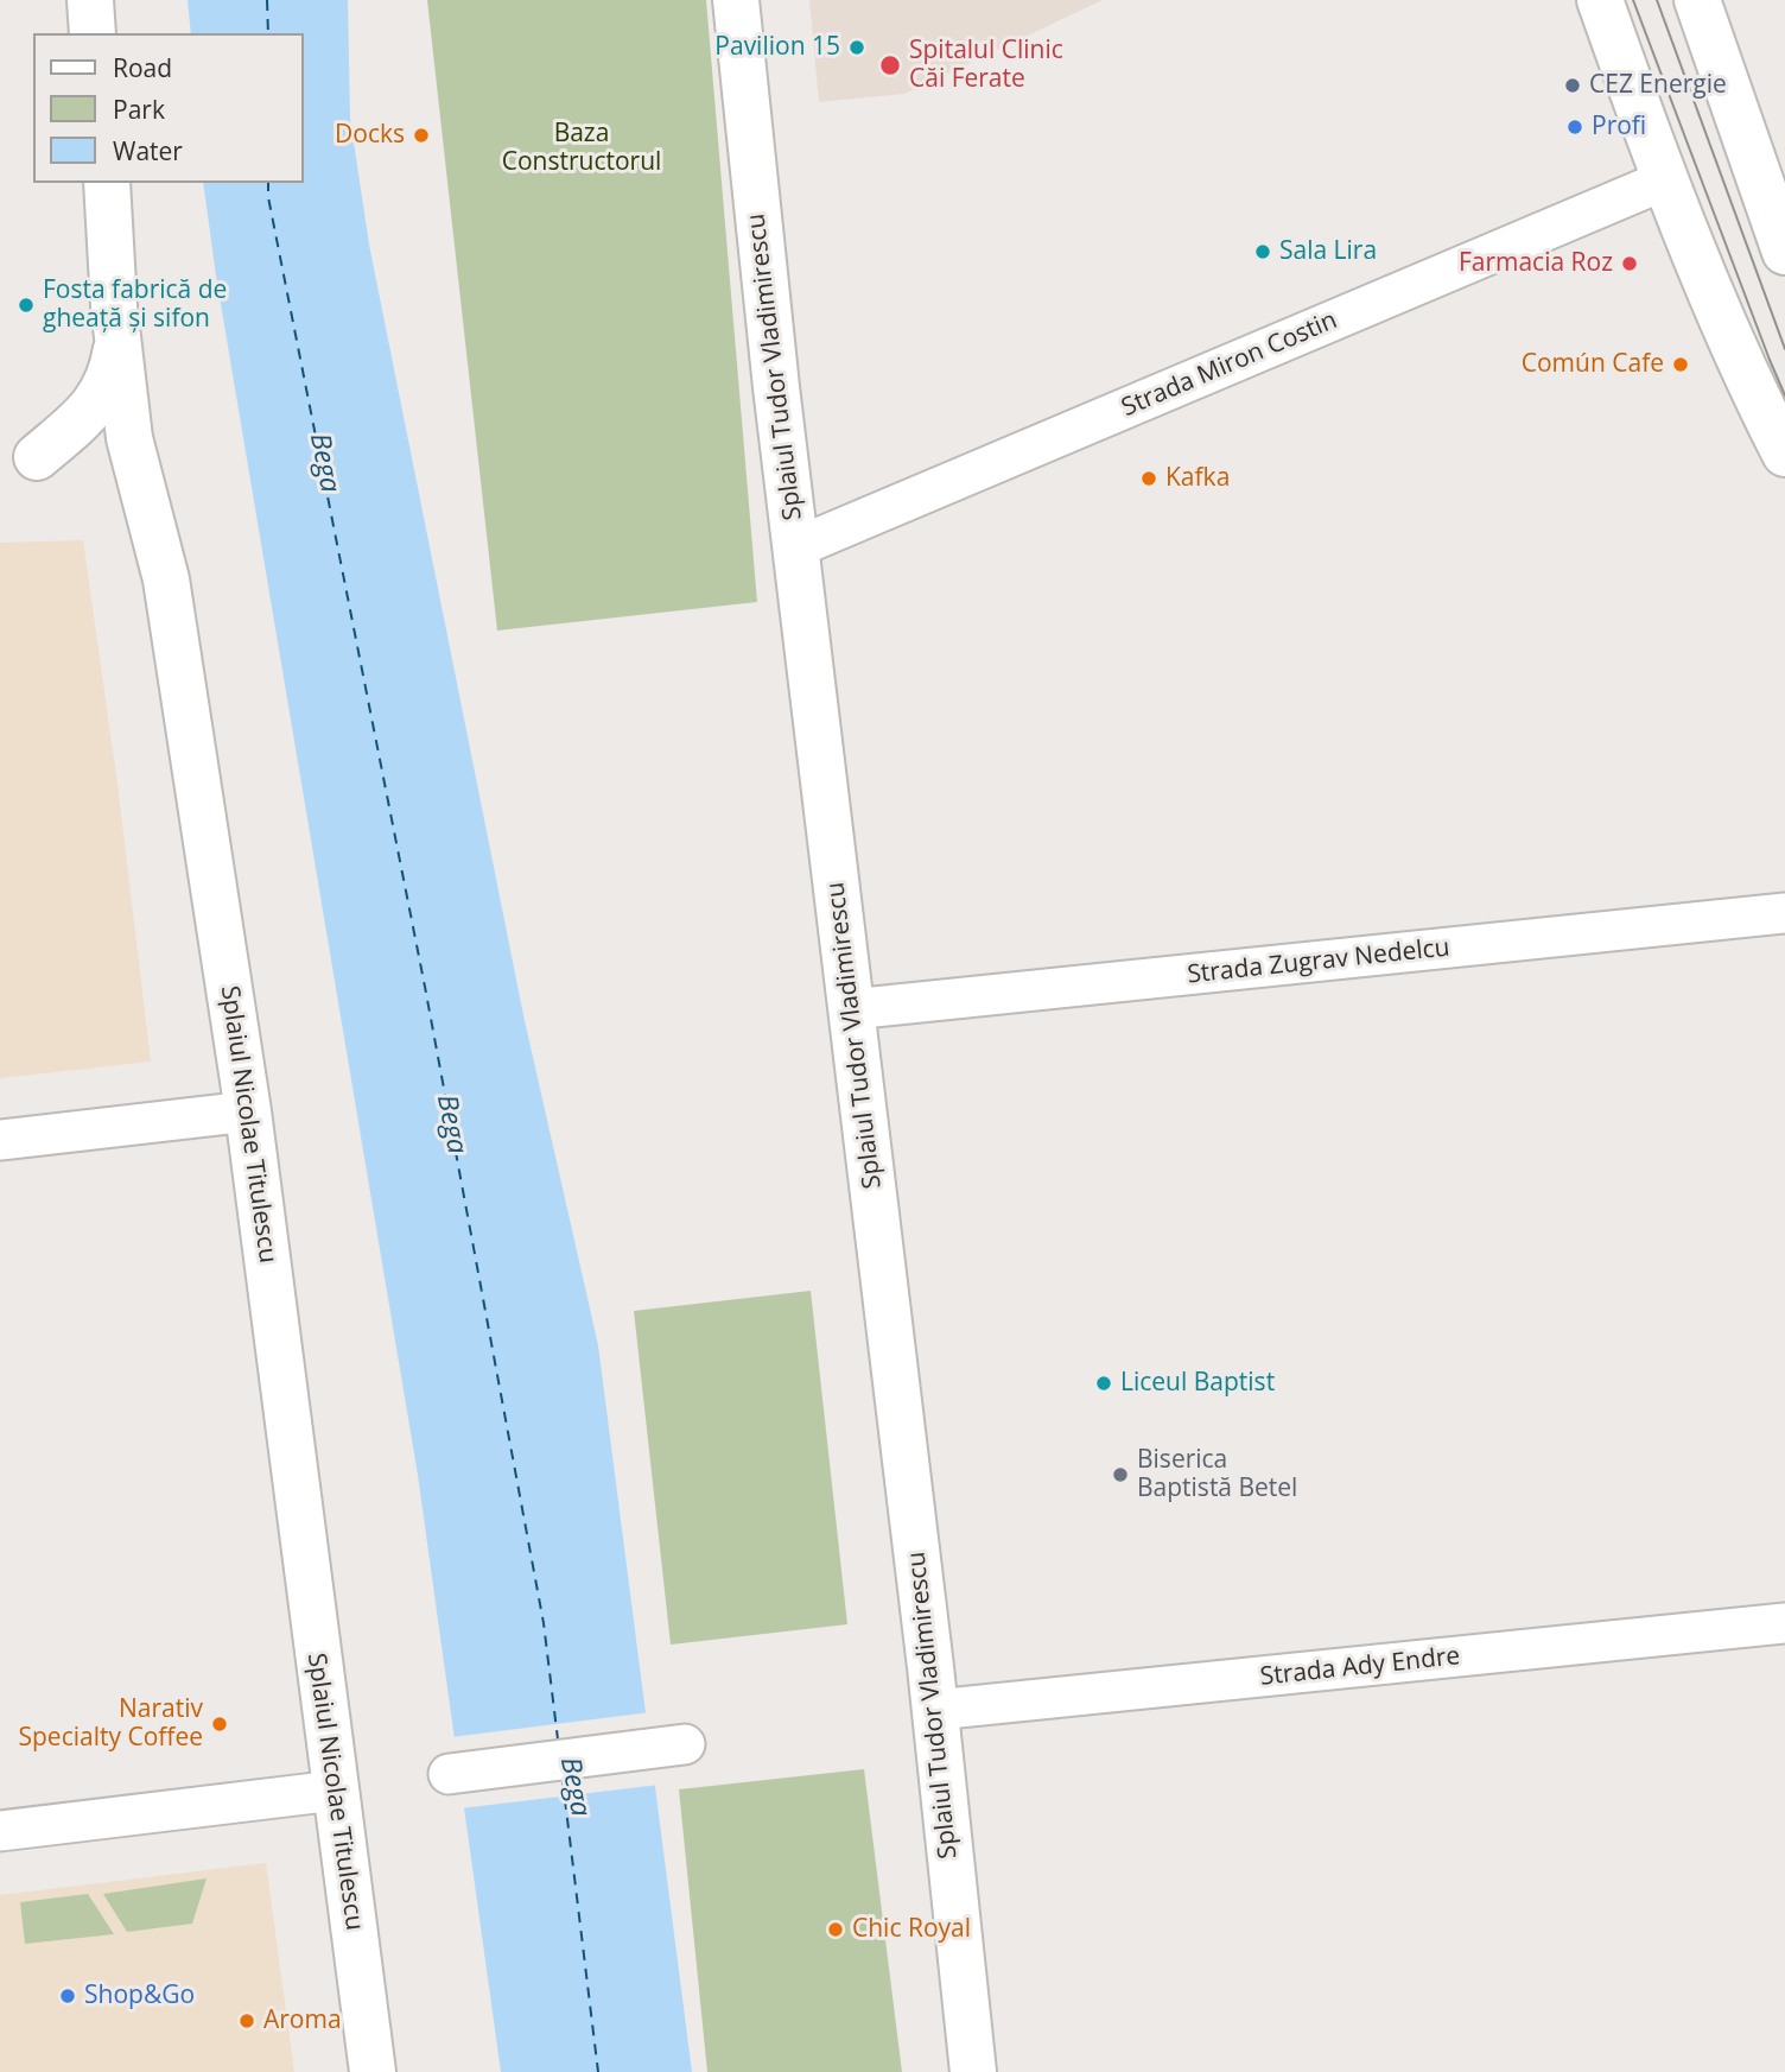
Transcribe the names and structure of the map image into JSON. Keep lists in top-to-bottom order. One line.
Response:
{"streets":{"street":["Strada Miron Costin","Splaiul Tudor Vladimirescu","Strada Zugrav Nedelcu","Splaiul Nicolae Titulescu","Strada Ady Endre"]},"crossings":[["Strada Miron Costin","Splaiul Tudor Vladimirescu"],["Splaiul Tudor Vladimirescu","Strada Zugrav Nedelcu"],["Splaiul Tudor Vladimirescu","Strada Ady Endre"]],"water":["Bega"],"parks":["Baza Constructorul"],"places":["Pavilion 15","Spitalul Clinic Căi Ferate","CEZ Energie","Profi","Docks","Sala Lira","Farmacia Roz","Fosta fabrică de gheață și sifon","Común Cafe","Kafka","Liceul Baptist","Biserica Baptistă Betel","Narativ Specialty Coffee","Chic Royal","Shop&Go","Aroma"],"legend":["Road","Park","Water"]}
